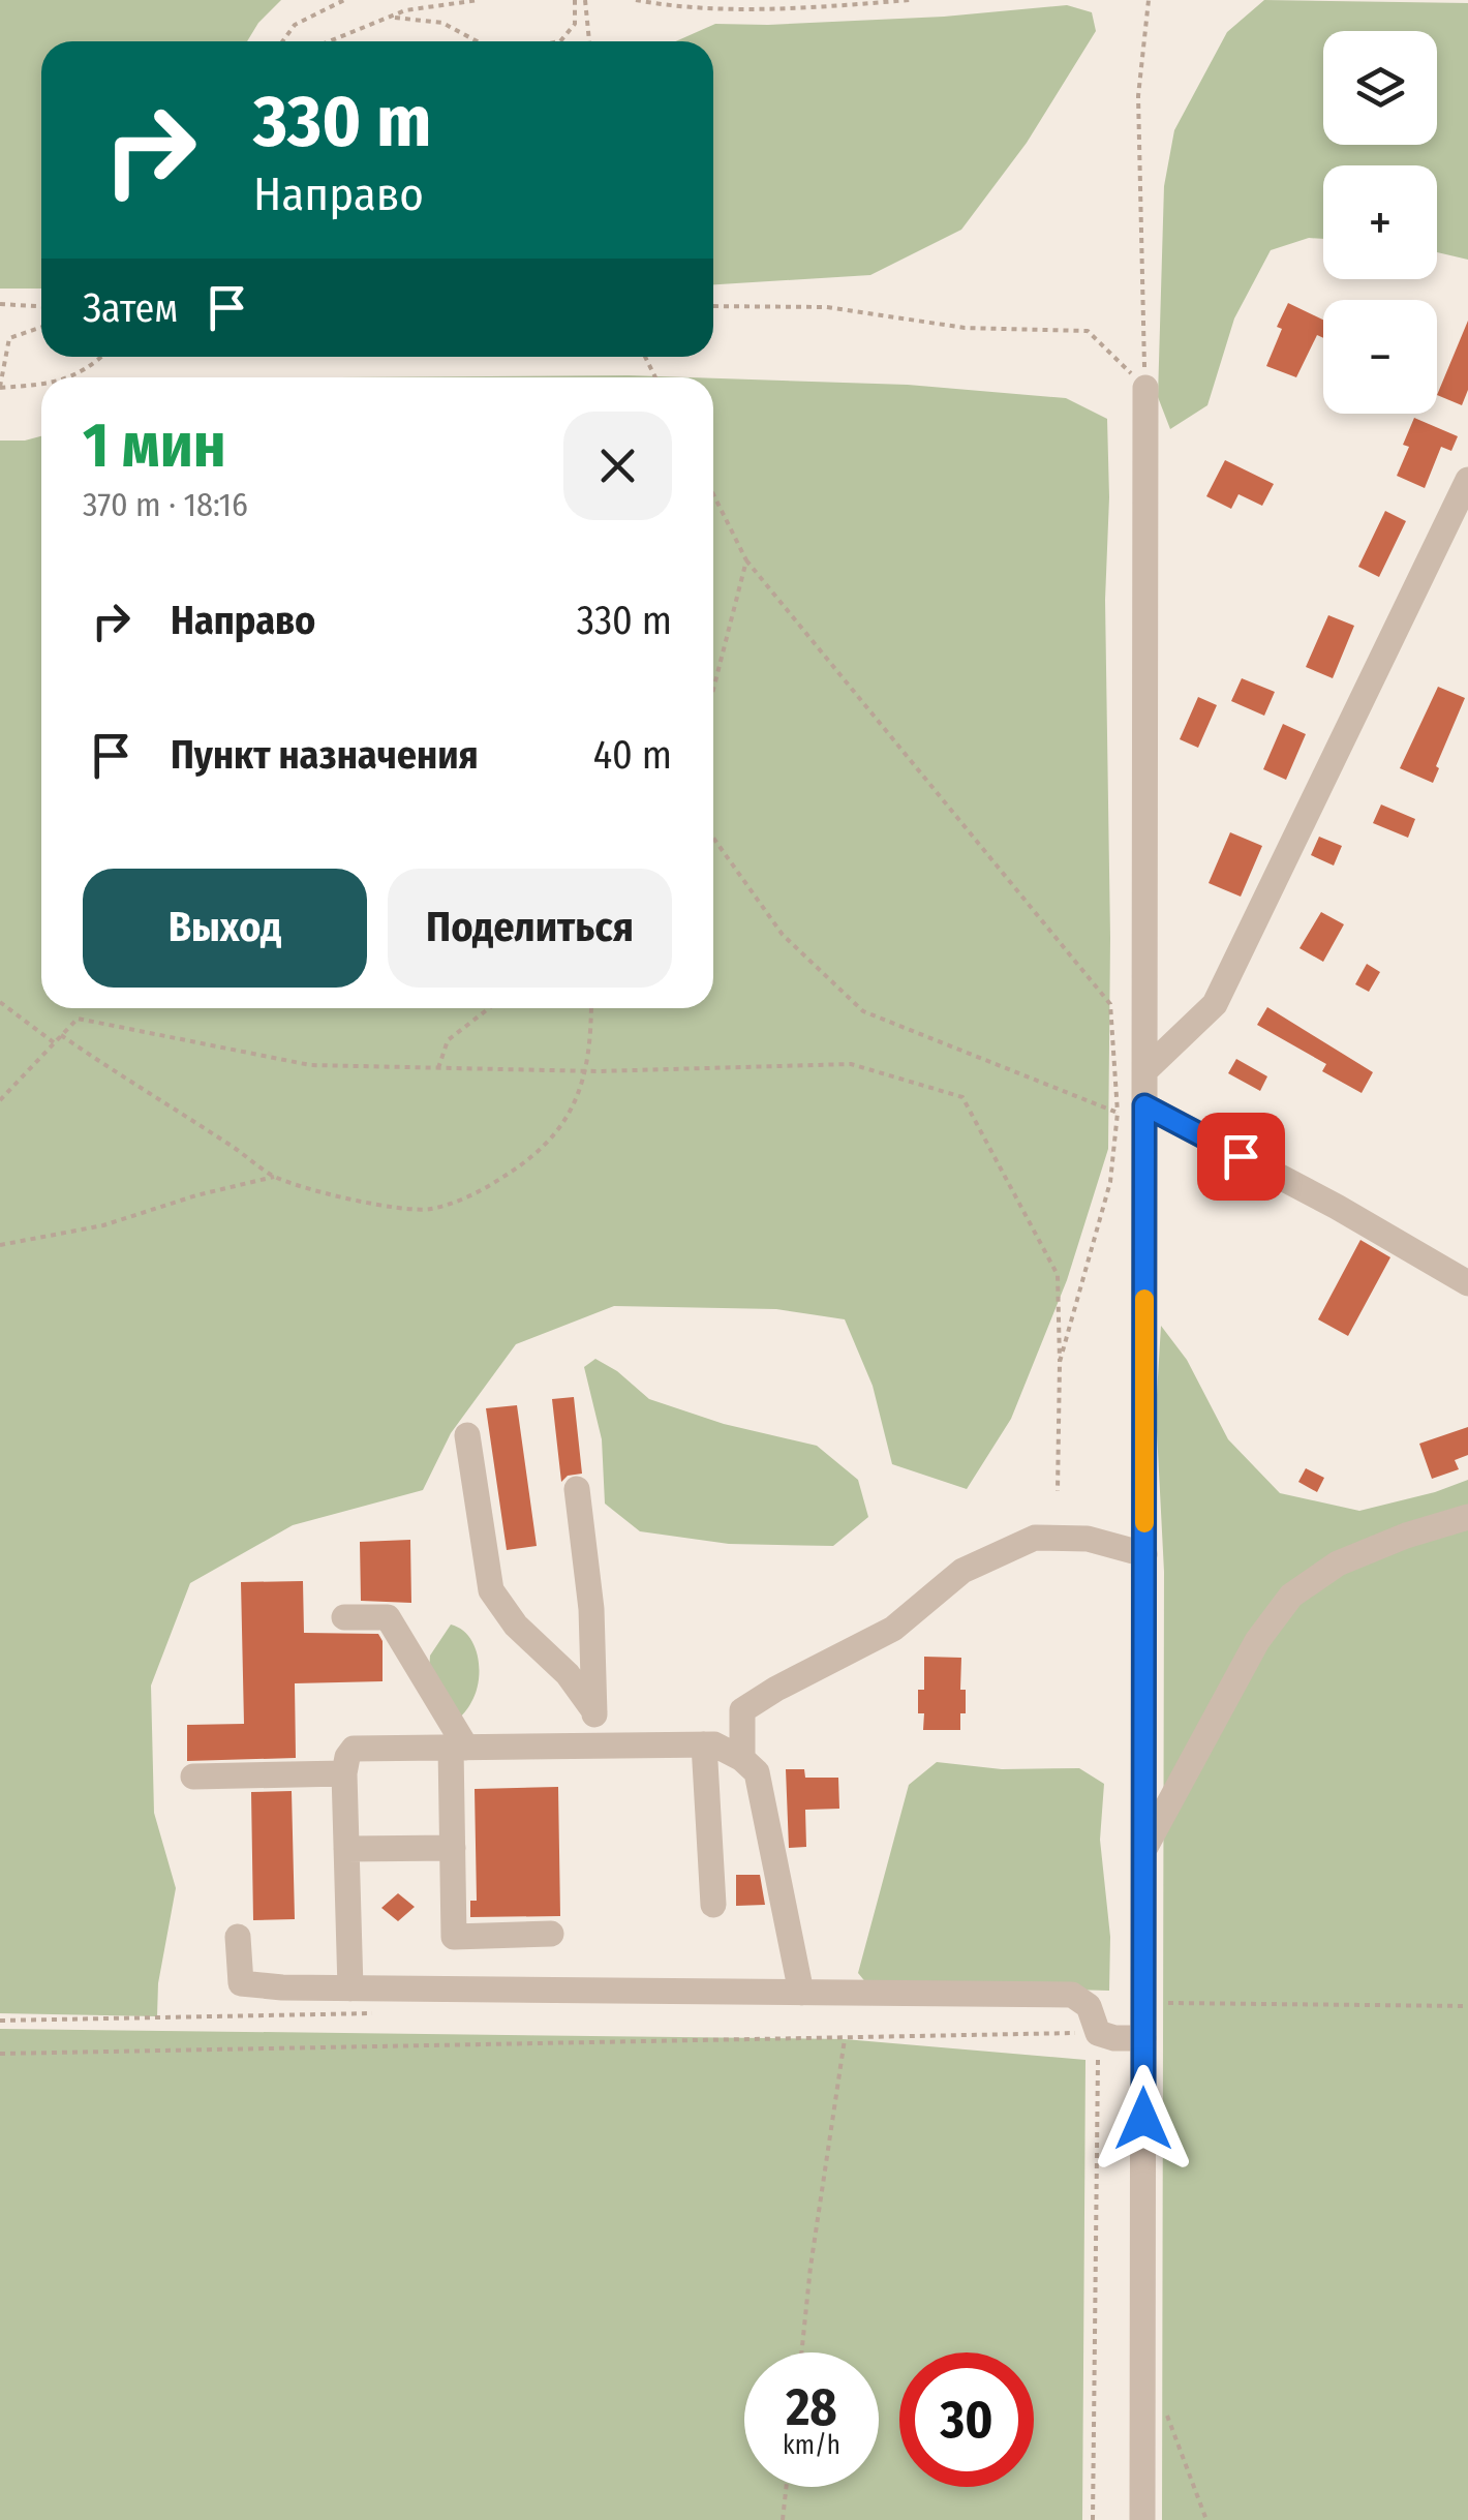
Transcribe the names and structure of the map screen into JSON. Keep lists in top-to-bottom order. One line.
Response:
{"page":{"map_buttons":["+","−"],"turn":["330 m","Направо"],"then":"Затем","heading":["1 мин","370 m · 18:16"],"list":[{"name":"Направо","value":"330 m"},{"name":"Пункт назначения","value":"40 m"}],"buttons":["Выход","Поделиться"],"speed":"28 km/h","limit":"30"}}
